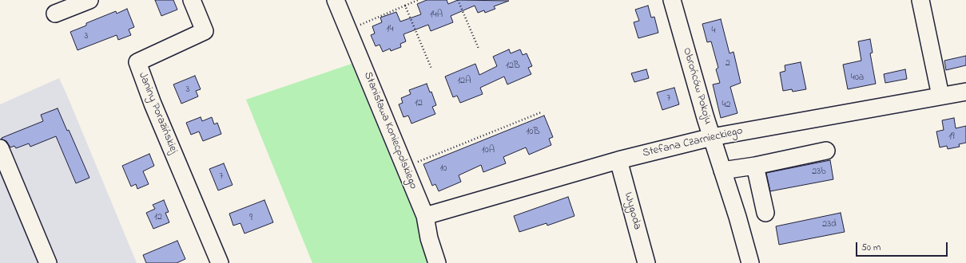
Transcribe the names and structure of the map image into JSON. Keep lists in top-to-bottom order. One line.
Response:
{"streets":{"street":["Obrońców Pokoju","Janiny Porazińskiej","Stanisława Koniecpolskiego","Stefana Czarnieckiego","Wygoda"]},"crossings":[["Obrońców Pokoju","Stefana Czarnieckiego"],["Stanisława Koniecpolskiego","Stefana Czarnieckiego"],["Stefana Czarnieckiego","Wygoda"]],"house_numbers":["14A","14","4","3","2","12B","40a","12A","3","7","12","42","10B","19","10A","10","23b","7","12","9","23d"],"scale_bar":"50 m"}
